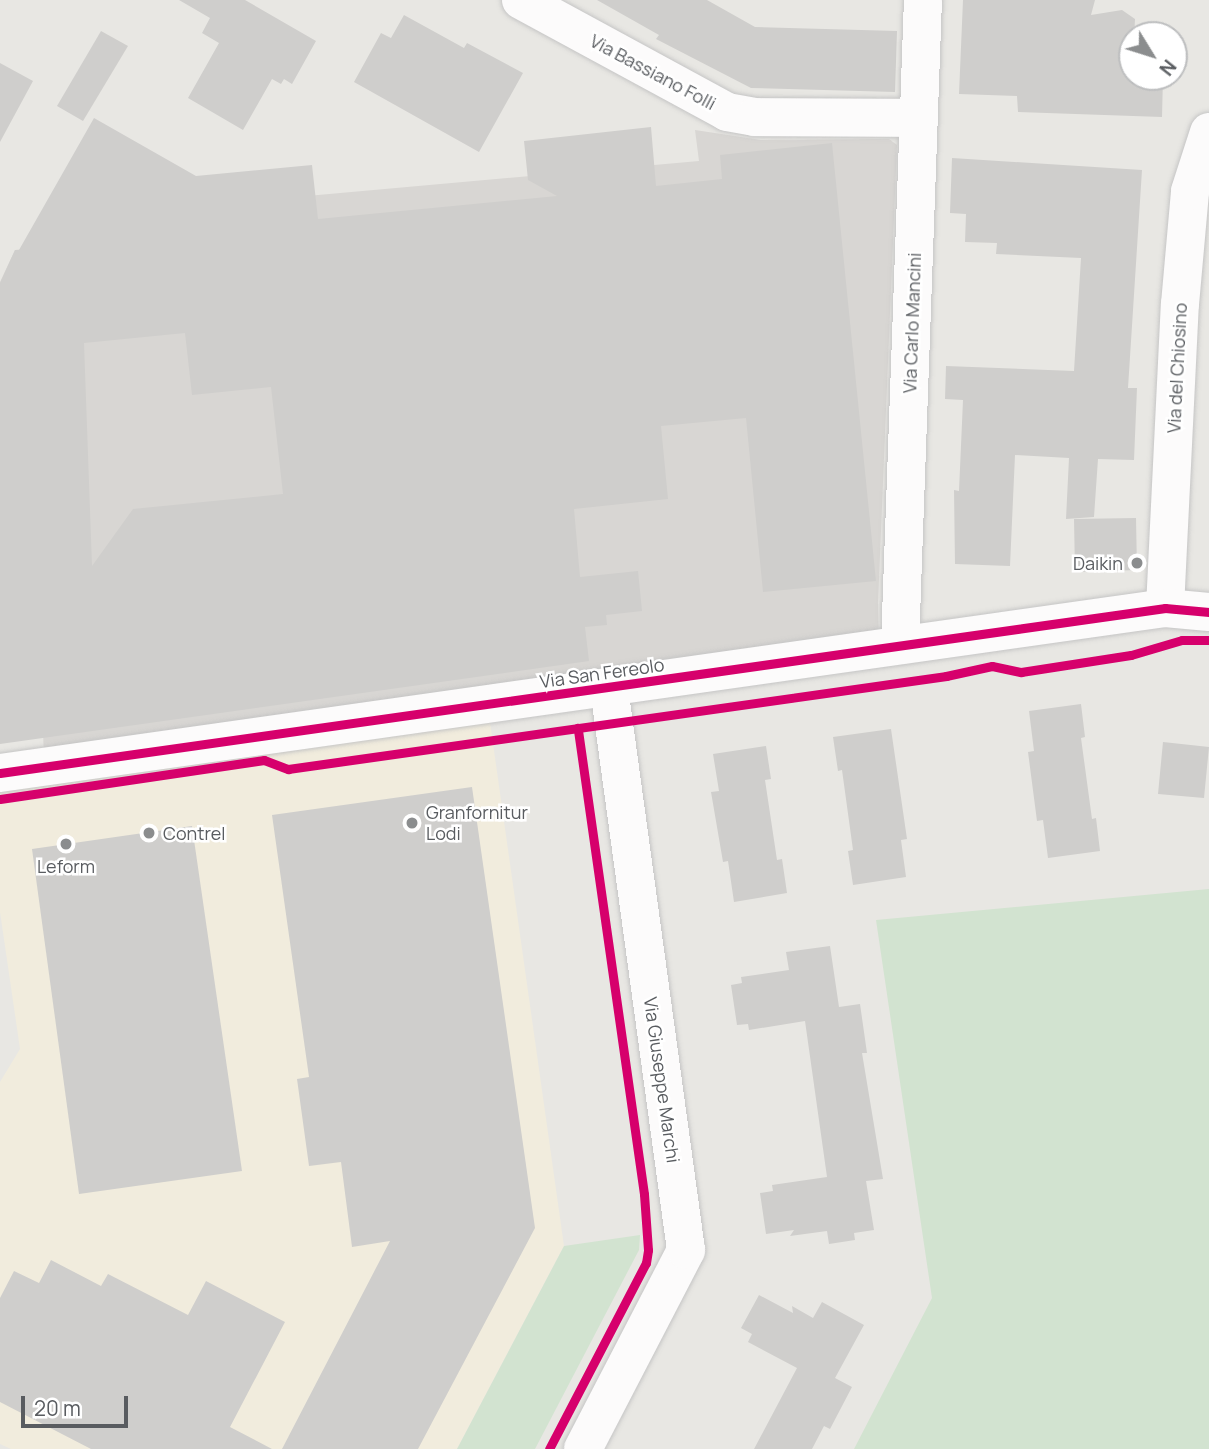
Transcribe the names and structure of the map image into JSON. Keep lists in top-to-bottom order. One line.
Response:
{"streets":{"street":["Via Bassiano Folli","Via Carlo Mancini","Via del Chiosino","Via San Fereolo","Via Giuseppe Marchi"]},"crossings":[["Via Bassiano Folli","Via Carlo Mancini"],["Via Carlo Mancini","Via San Fereolo"],["Via del Chiosino","Via San Fereolo"],["Via San Fereolo","Via Giuseppe Marchi"]],"places":["Daikin","Granfornitur Lodi","Contrel","Leform"],"scale_bar":"20 m","north":"bottom right"}
